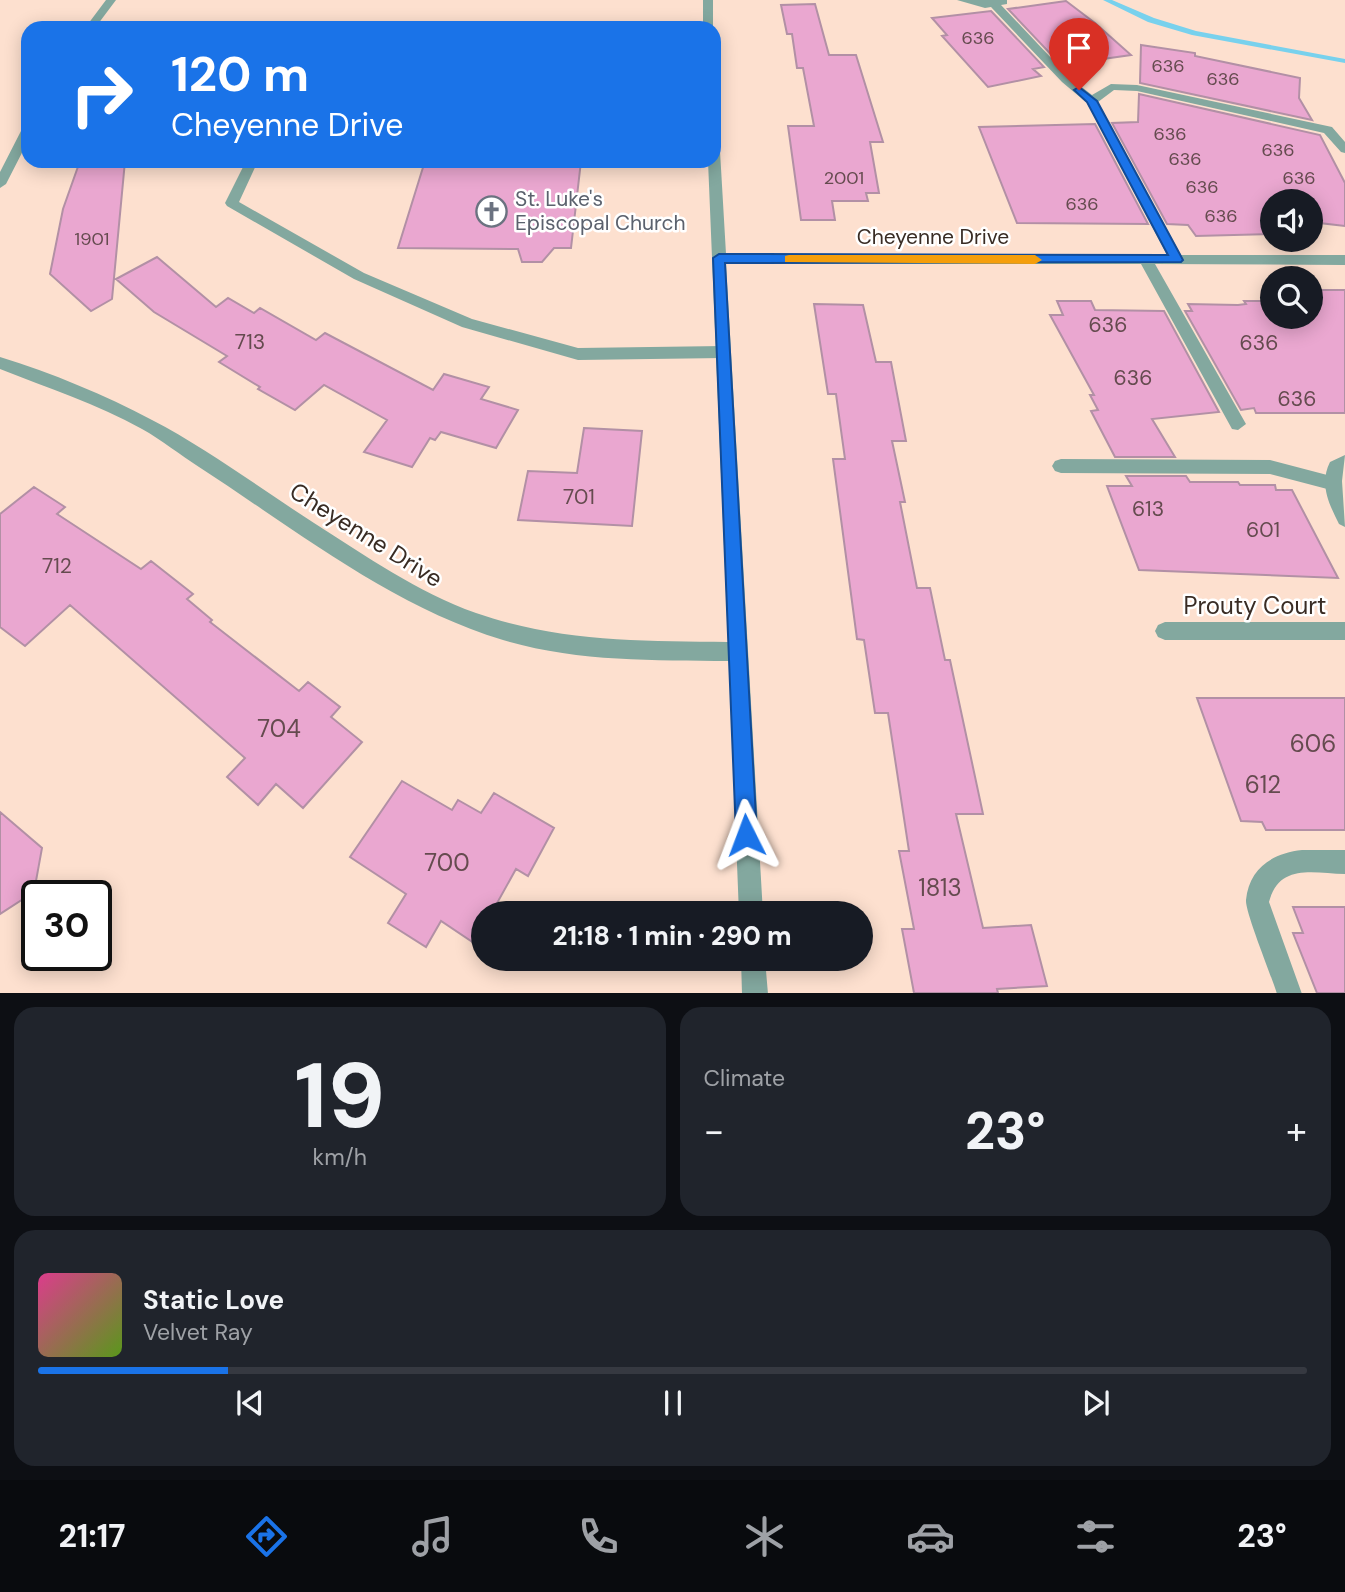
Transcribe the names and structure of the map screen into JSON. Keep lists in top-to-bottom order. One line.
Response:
{"streets":{"street":["Cheyenne Drive","Prouty Court"]},"places":{"church":["St. Luke's Episcopal Church"]},"house_numbers":["636","636","636","636","636","636","2001","636","636","636","636","1901","636","713","636","636","636","701","613","601","712","704","606","612","700","1813"],"page":{"turn":["120 m","Cheyenne Drive"],"limit":"30","trip":"21:18 · 1 min · 290 m","tile":[["19","km/h"],"Climate"],"heat":["−","23°","+"],"song":["Static Love","Velvet Ray"],"tabs":["21:17","23°"]}}
